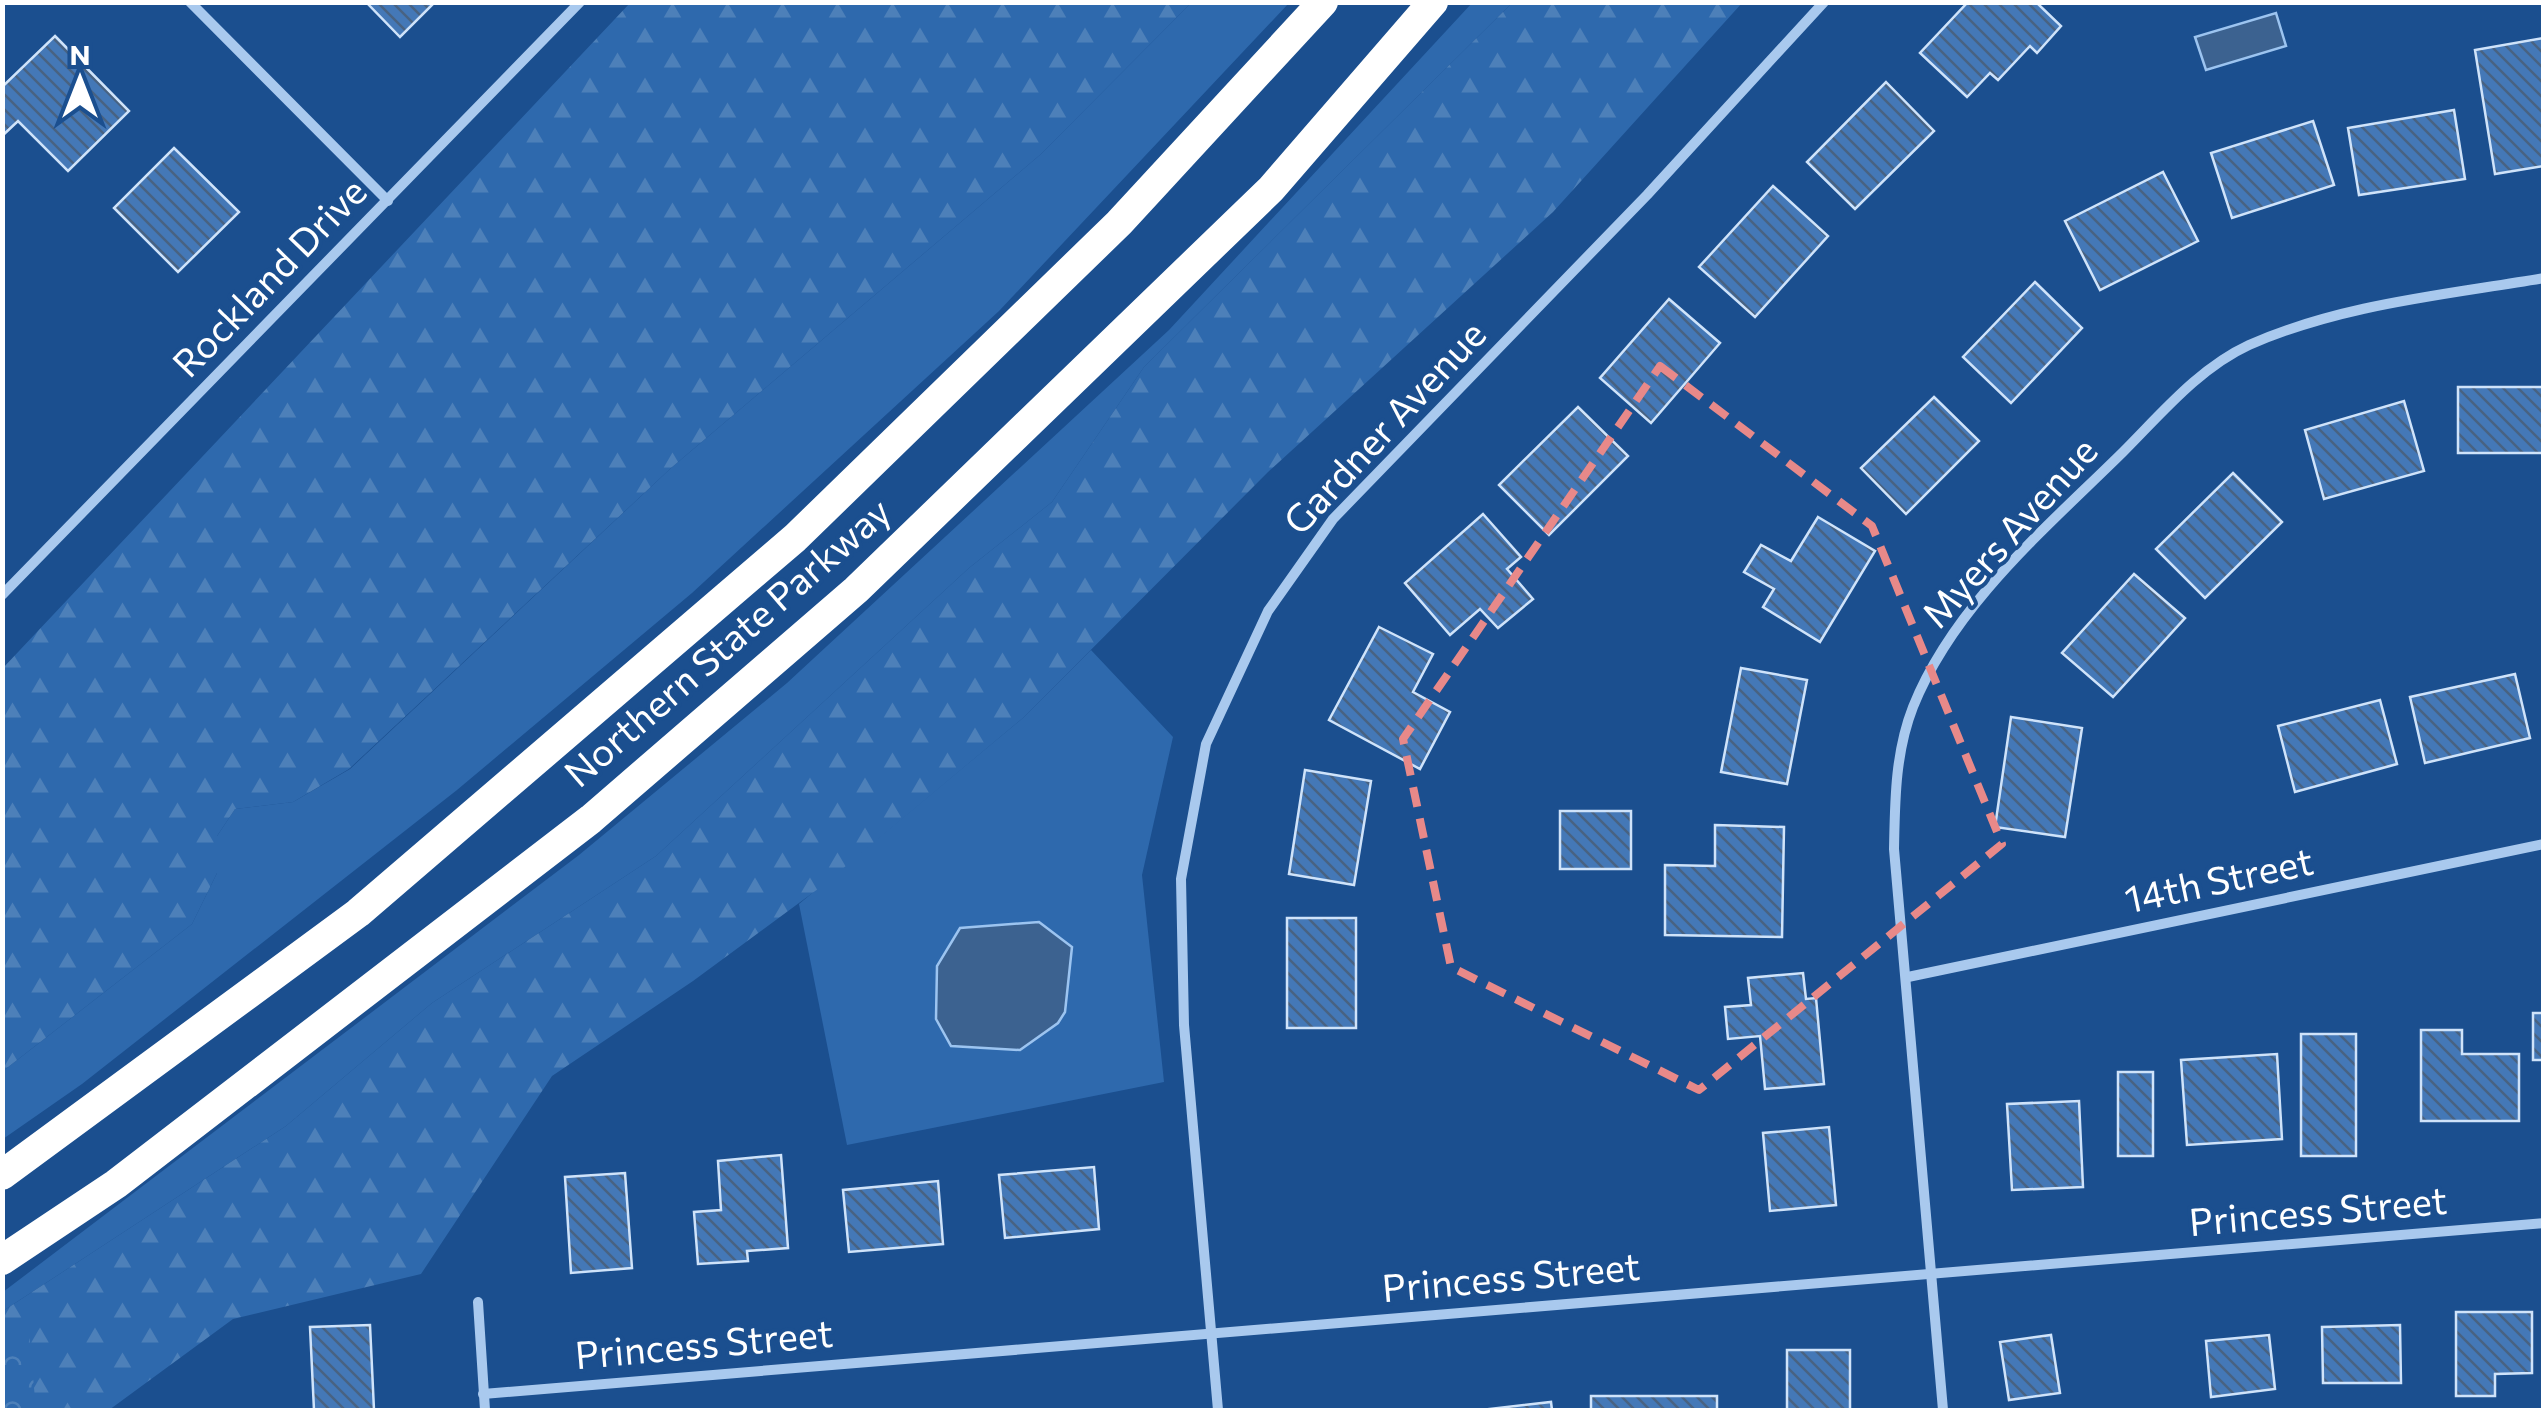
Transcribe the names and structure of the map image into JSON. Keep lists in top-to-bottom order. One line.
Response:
{"streets":{"highway":["Northern State Parkway"],"street":["Rockland Drive","Gardner Avenue","Myers Avenue","14th Street","Princess Street"]},"crossings":[["Gardner Avenue","Princess Street"],["Myers Avenue","14th Street"],["Myers Avenue","Princess Street"]],"north":"top"}
